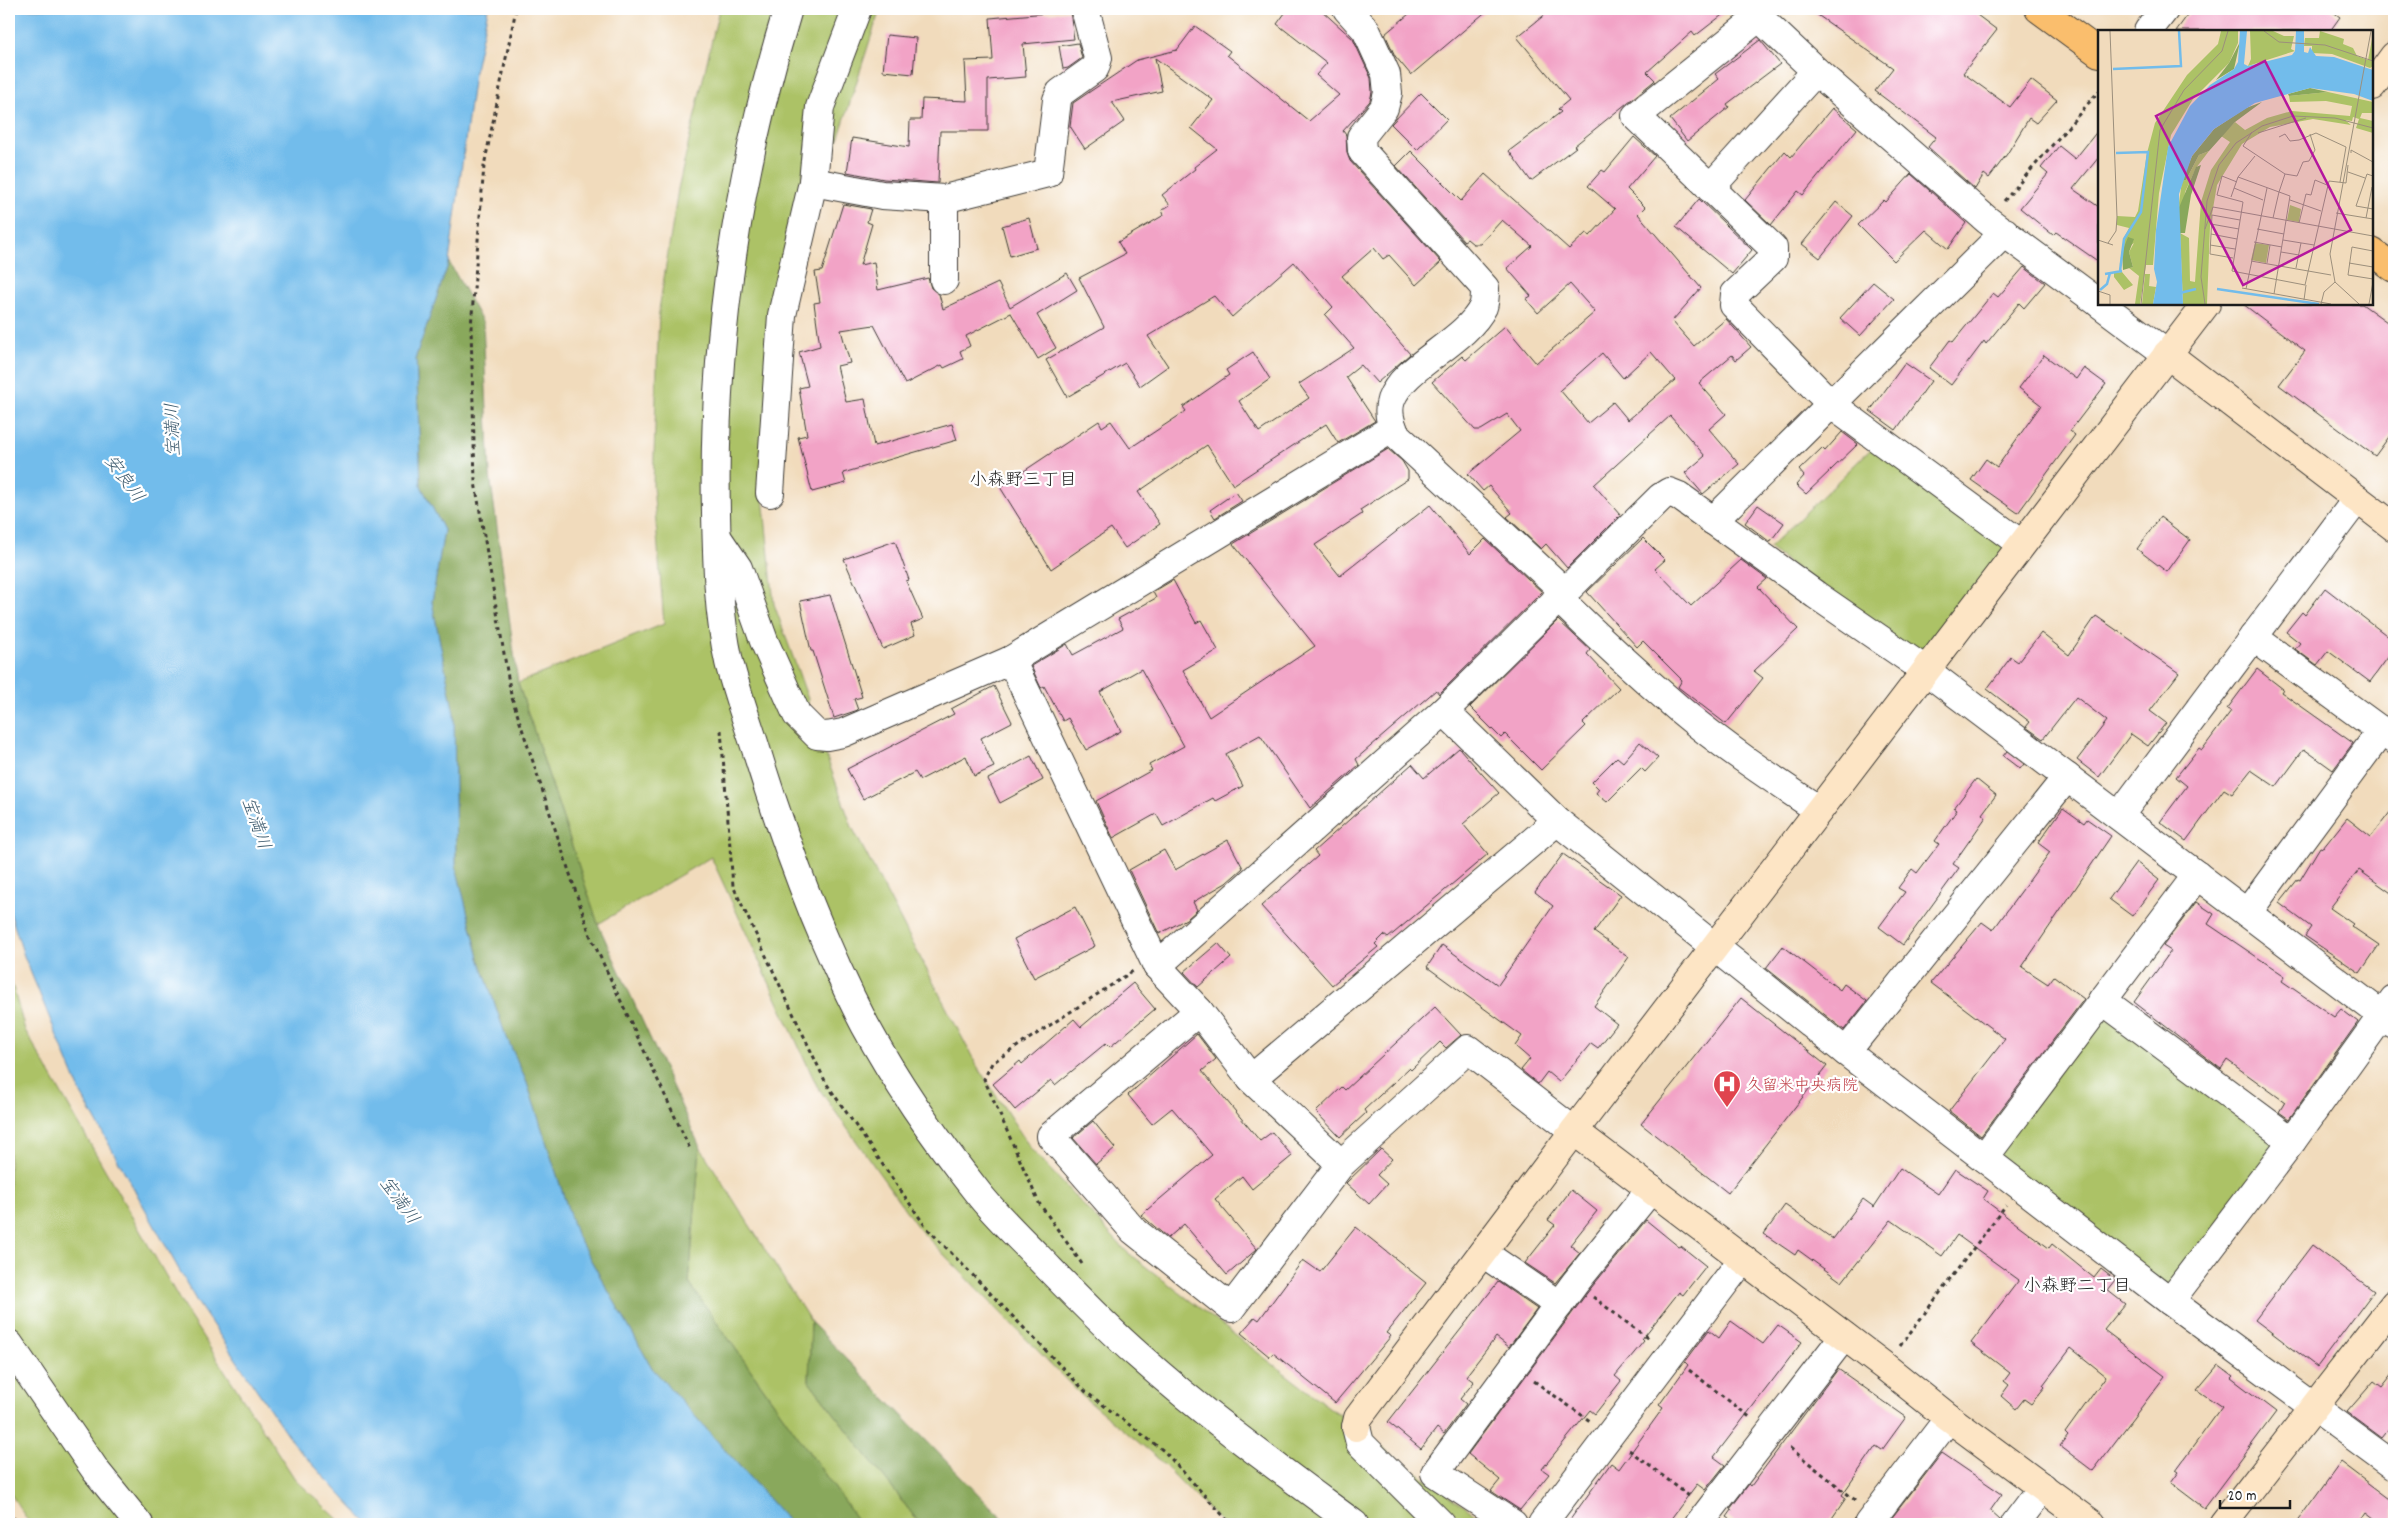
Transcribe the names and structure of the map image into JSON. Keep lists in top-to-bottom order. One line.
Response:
{"districts":["小森野三丁目","小森野二丁目"],"water":["宝満川","安良川"],"places":{"hospital":["久留米中央病院"]},"scale_bar":"20 m"}
